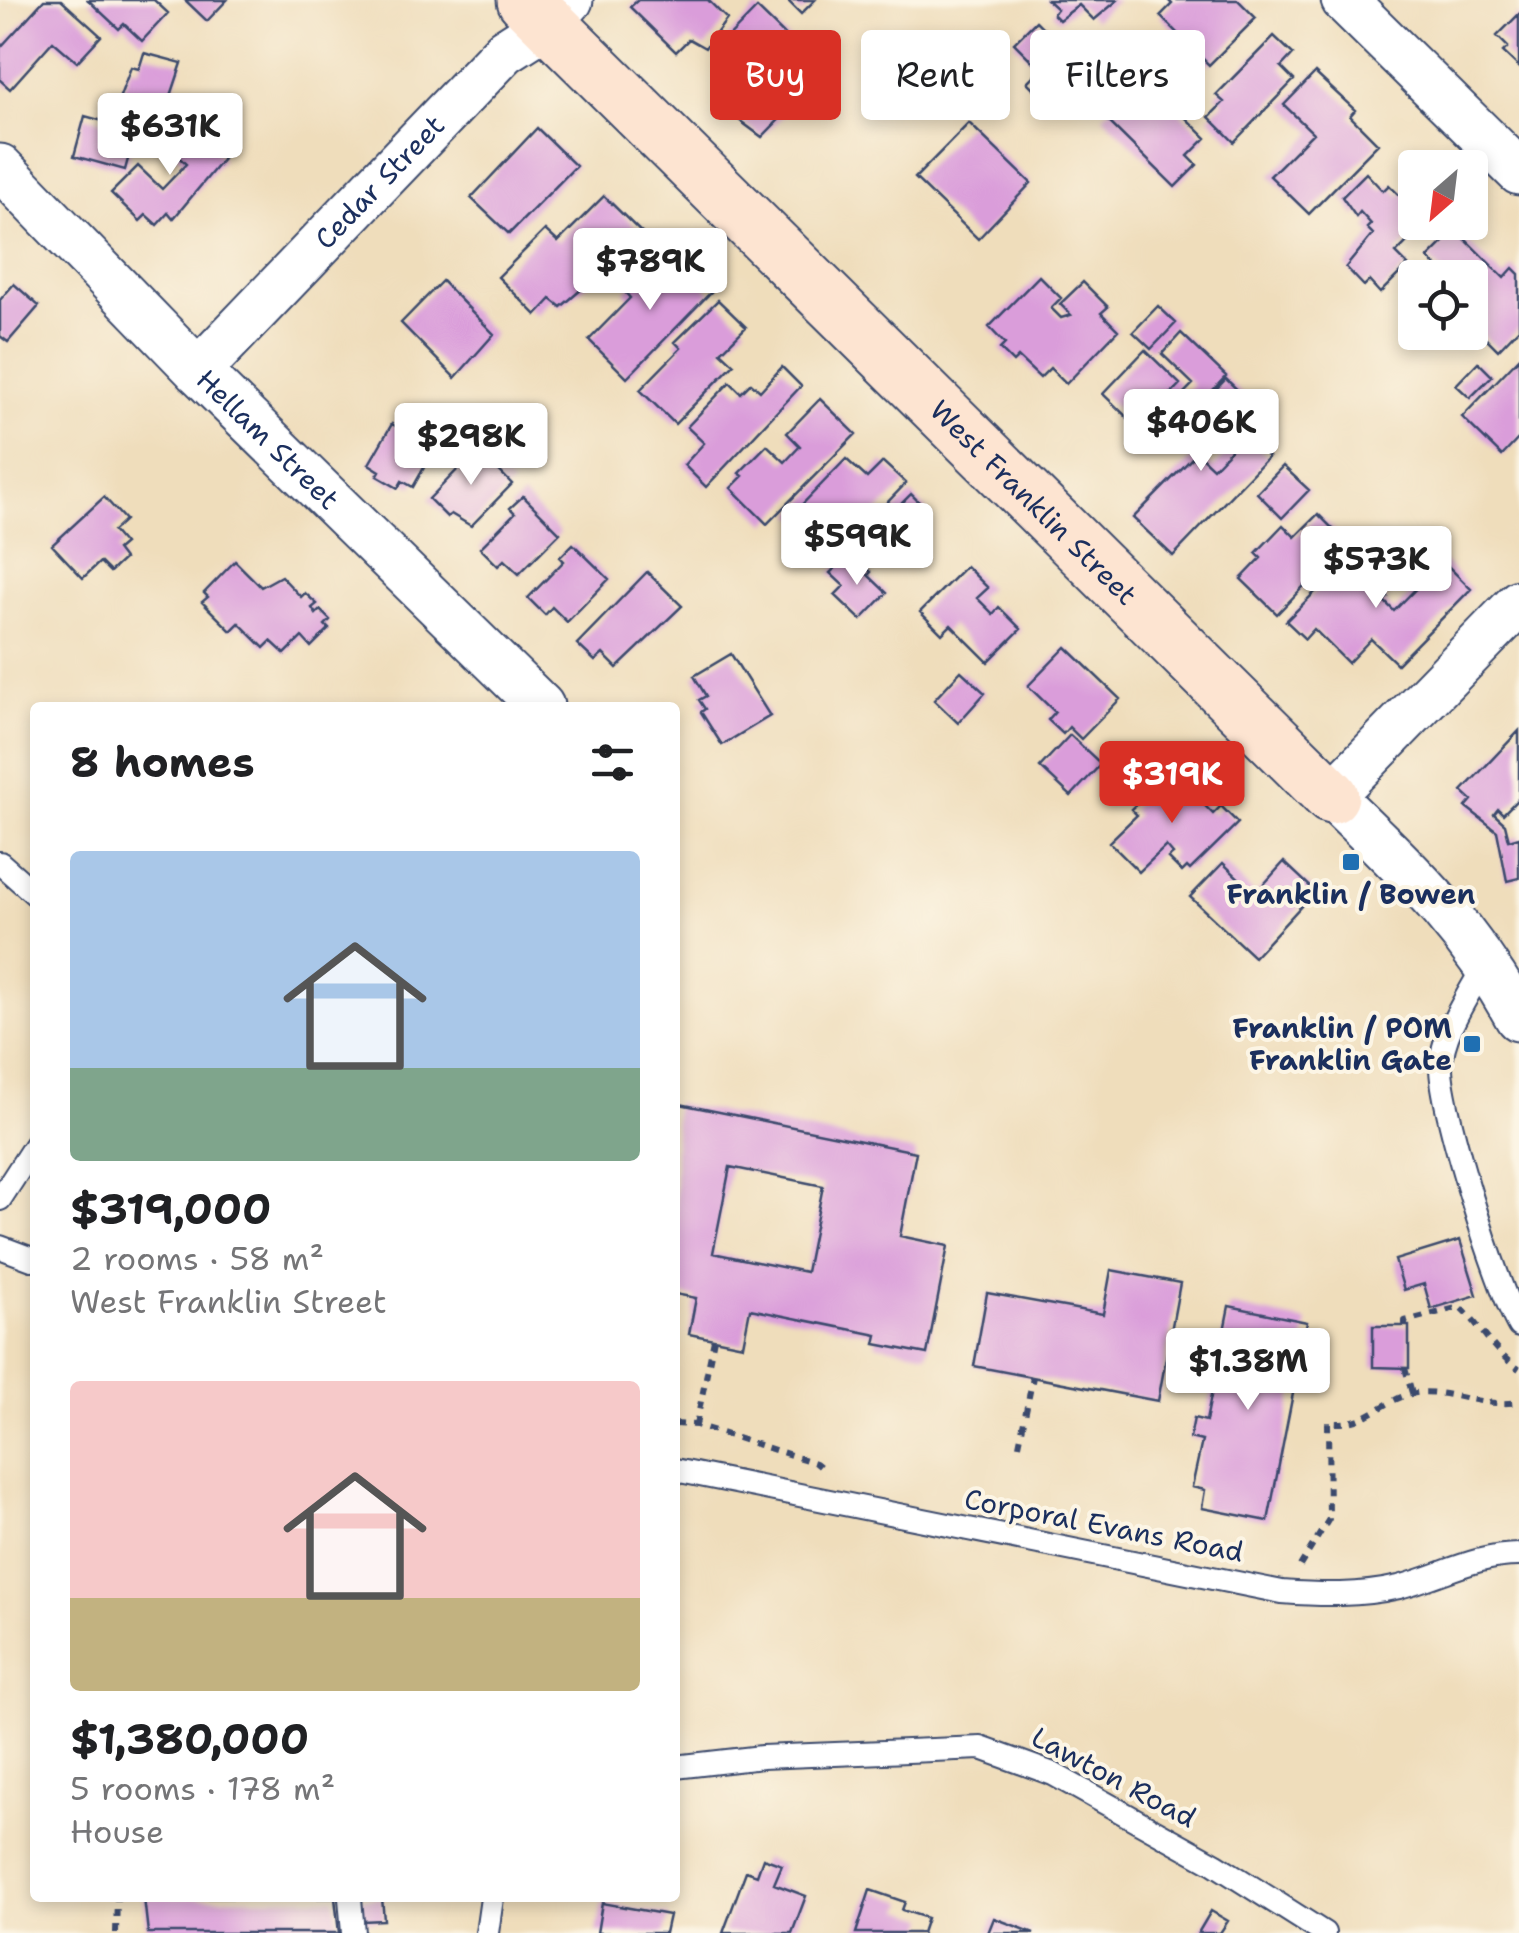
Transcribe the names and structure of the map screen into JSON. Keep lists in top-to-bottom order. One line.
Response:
{"streets":{"street":["Cedar Street","Hellam Street","West Franklin Street"],"lane":["Corporal Evans Road","Lawton Road"]},"crossings":[["Cedar Street","Hellam Street"],["Cedar Street","West Franklin Street"]],"places":{"transit":["Franklin / Bowen","Franklin / POM Franklin Gate"]},"north":"bottom left","page":{"chip":["Buy","Rent","Filters"],"price":["$631K","$789K","$406K","$298K","$599K","$573K","$319K","$1.38M"],"heading":"8 homes","list":[{"name":"$319,000","note":"2 rooms · 58 m² · West Franklin Street"},{"name":"$1,380,000","note":"5 rooms · 178 m² · House"}]}}
